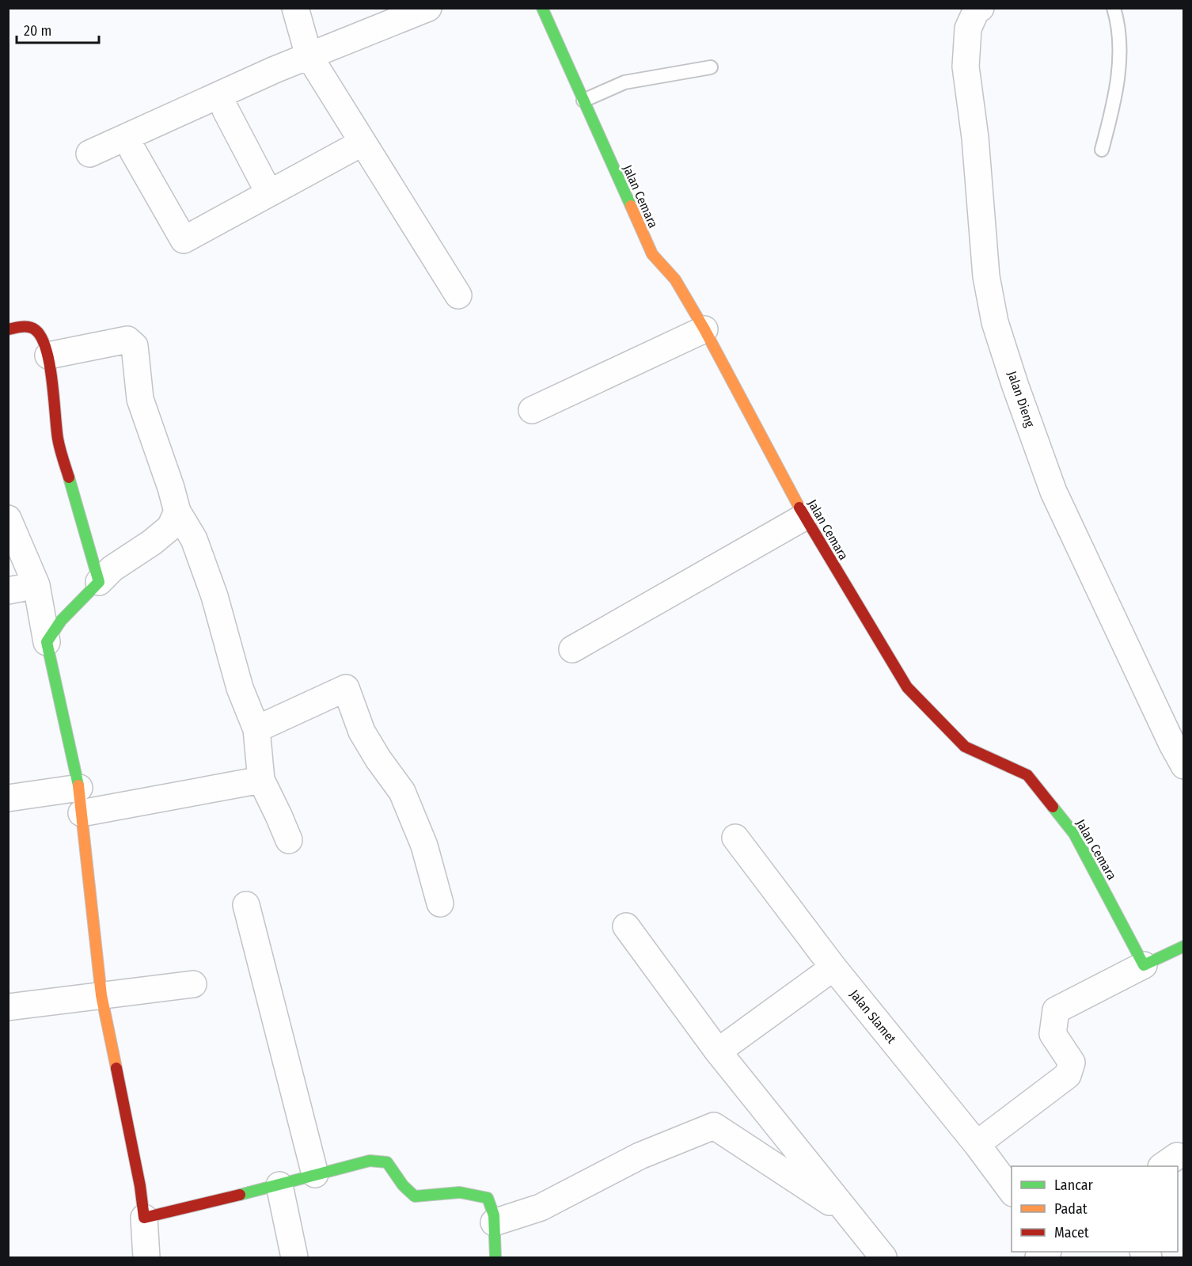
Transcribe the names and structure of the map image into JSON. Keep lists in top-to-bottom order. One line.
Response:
{"streets":{"street":["Jalan Cemara","Jalan Dieng","Jalan Slamet"]},"legend":["Lancar","Padat","Macet"],"scale_bar":"20 m"}
